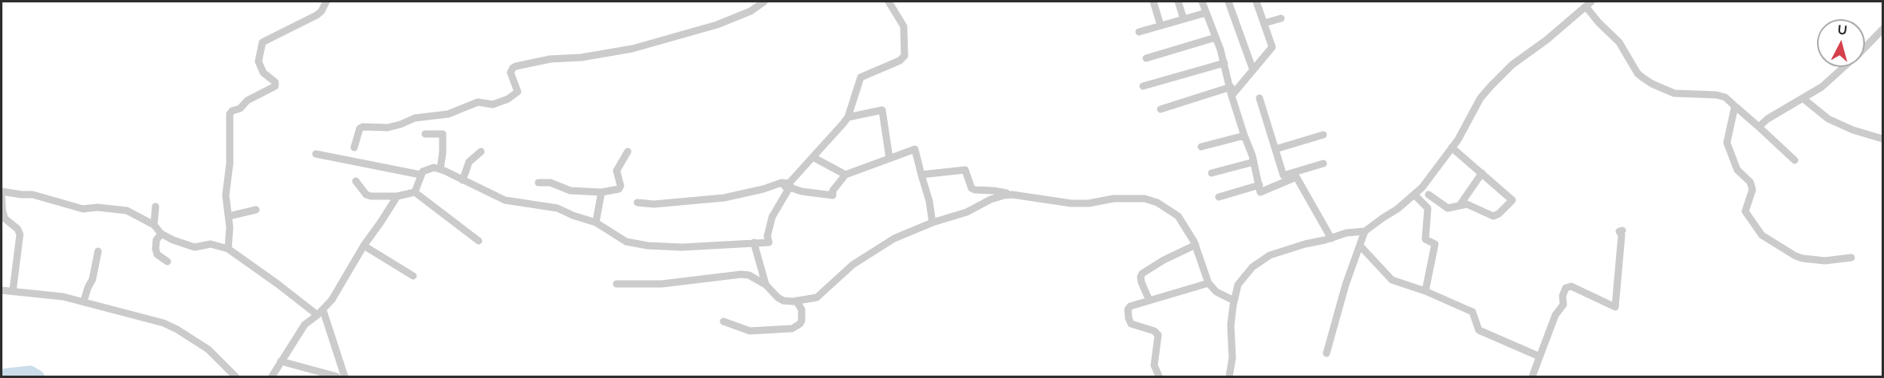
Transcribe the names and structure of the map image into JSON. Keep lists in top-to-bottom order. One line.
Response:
{"north":"top"}
